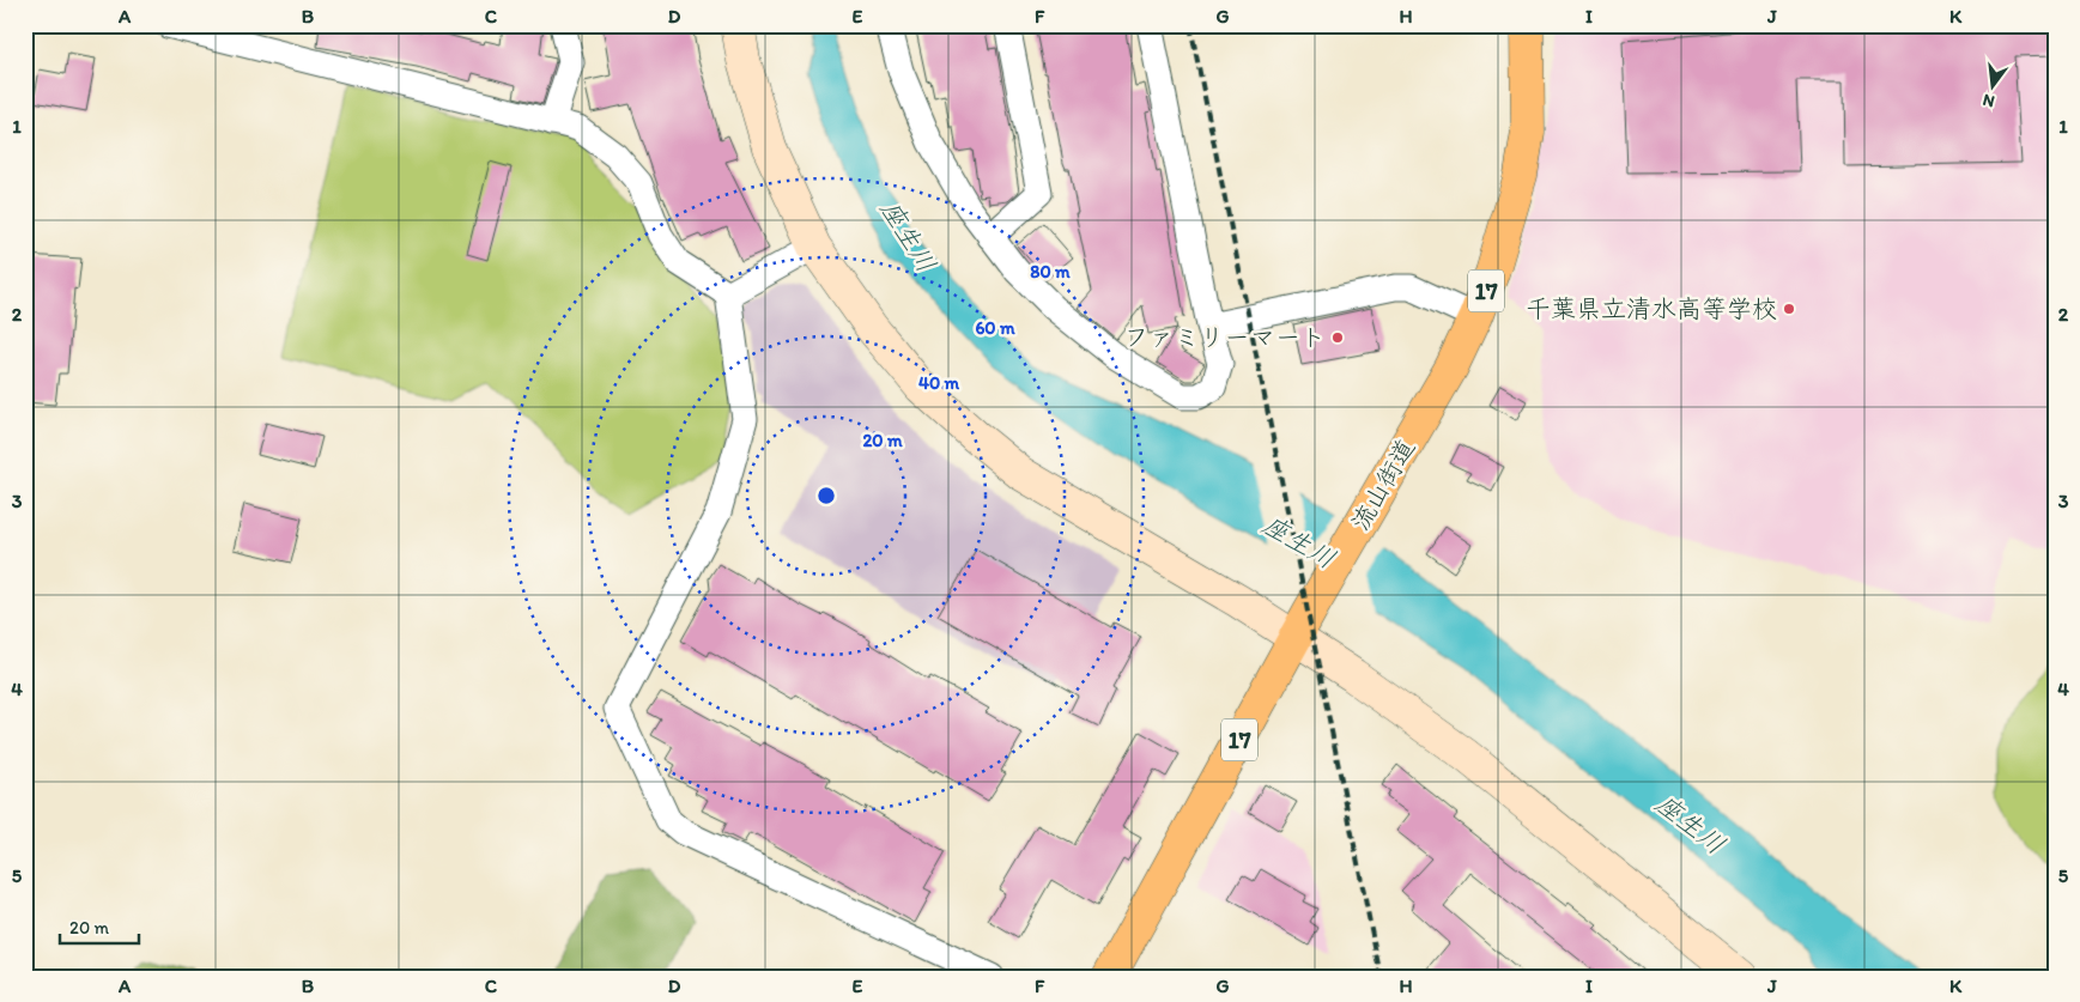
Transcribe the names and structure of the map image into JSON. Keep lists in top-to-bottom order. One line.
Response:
{"streets":{"main road":["17","流山街道"]},"water":["座生川"],"places":["千葉県立清水高等学校","ファミリーマート"],"scale_bar":"20 m","north":"bottom","grid":{"columns":["A","B","C","D","E","F","G","H","I","J","K"],"rows":["1","2","3","4","5"]},"rings":["80 m","60 m","40 m","20 m"]}
